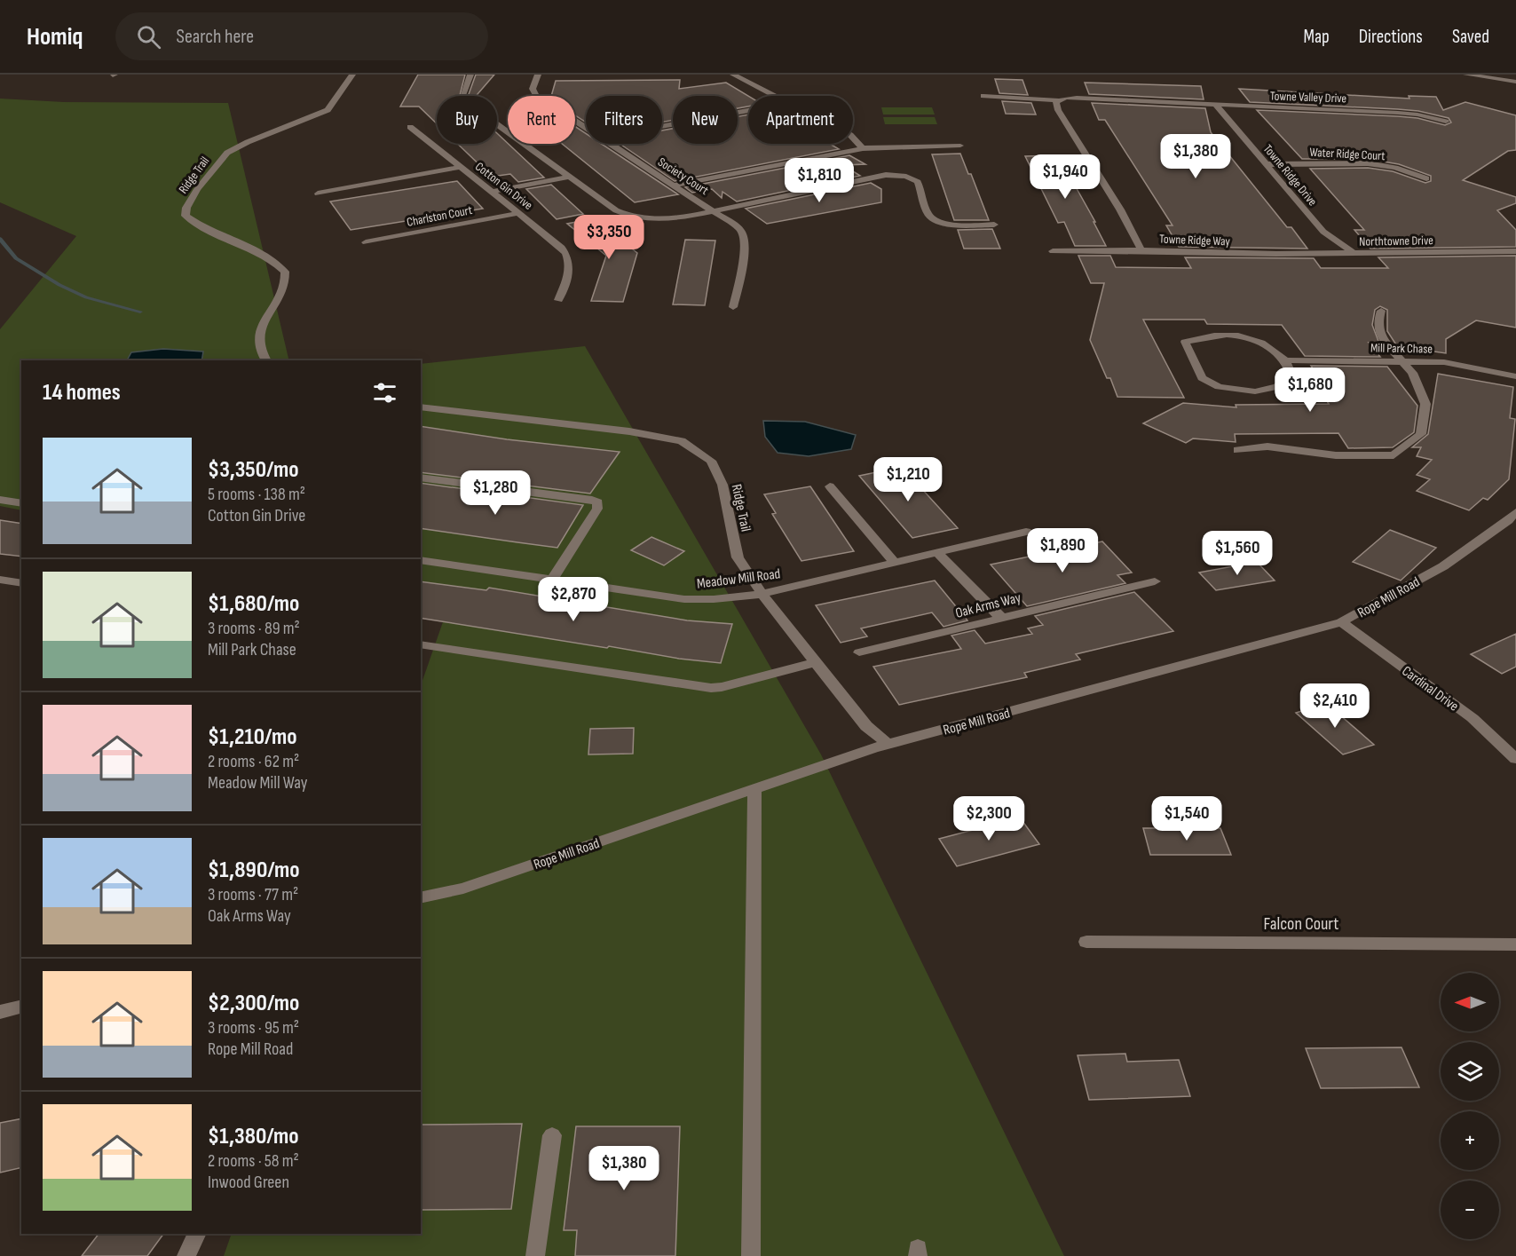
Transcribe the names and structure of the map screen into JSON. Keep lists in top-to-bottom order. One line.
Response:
{"streets":{"street":["Towne Valley Drive","Water Ridge Court","Ridge Trail","Towne Ridge Drive","Society Court","Cotton Gin Drive","Charlston Court","Towne Ridge Way","Northtowne Drive","Mill Park Chase","Meadow Mill Road","Rope Mill Road","Oak Arms Way","Cardinal Drive","Falcon Court"]},"crossings":[["Towne Valley Drive","Towne Ridge Drive"],["Towne Valley Drive","Towne Ridge Way"],["Water Ridge Court","Towne Ridge Drive"],["Ridge Trail","Meadow Mill Road"],["Ridge Trail","Rope Mill Road"],["Towne Ridge Drive","Northtowne Drive"],["Cotton Gin Drive","Charlston Court"],["Towne Ridge Way","Northtowne Drive"],["Rope Mill Road","Cardinal Drive"]],"north":"left","page":{"header":"Homiq","search":"Search here","nav":["Map","Directions","Saved"],"chip":["Buy","Rent","Filters","New","Apartment"],"price":["$1,380","$1,940","$1,810","$3,350","$1,680","$1,210","$1,280","$1,890","$1,560","$2,870","$2,410","$2,300","$1,540","$1,380"],"heading":"14 homes","list":[{"name":"$3,350/mo","note":"5 rooms · 138 m² · Cotton Gin Drive"},{"name":"$1,680/mo","note":"3 rooms · 89 m² · Mill Park Chase"},{"name":"$1,210/mo","note":"2 rooms · 62 m² · Meadow Mill Way"},{"name":"$1,890/mo","note":"3 rooms · 77 m² · Oak Arms Way"},{"name":"$2,300/mo","note":"3 rooms · 95 m² · Rope Mill Road"},{"name":"$1,380/mo","note":"2 rooms · 58 m² · Inwood Green"}],"map_buttons":["+","−"]}}
